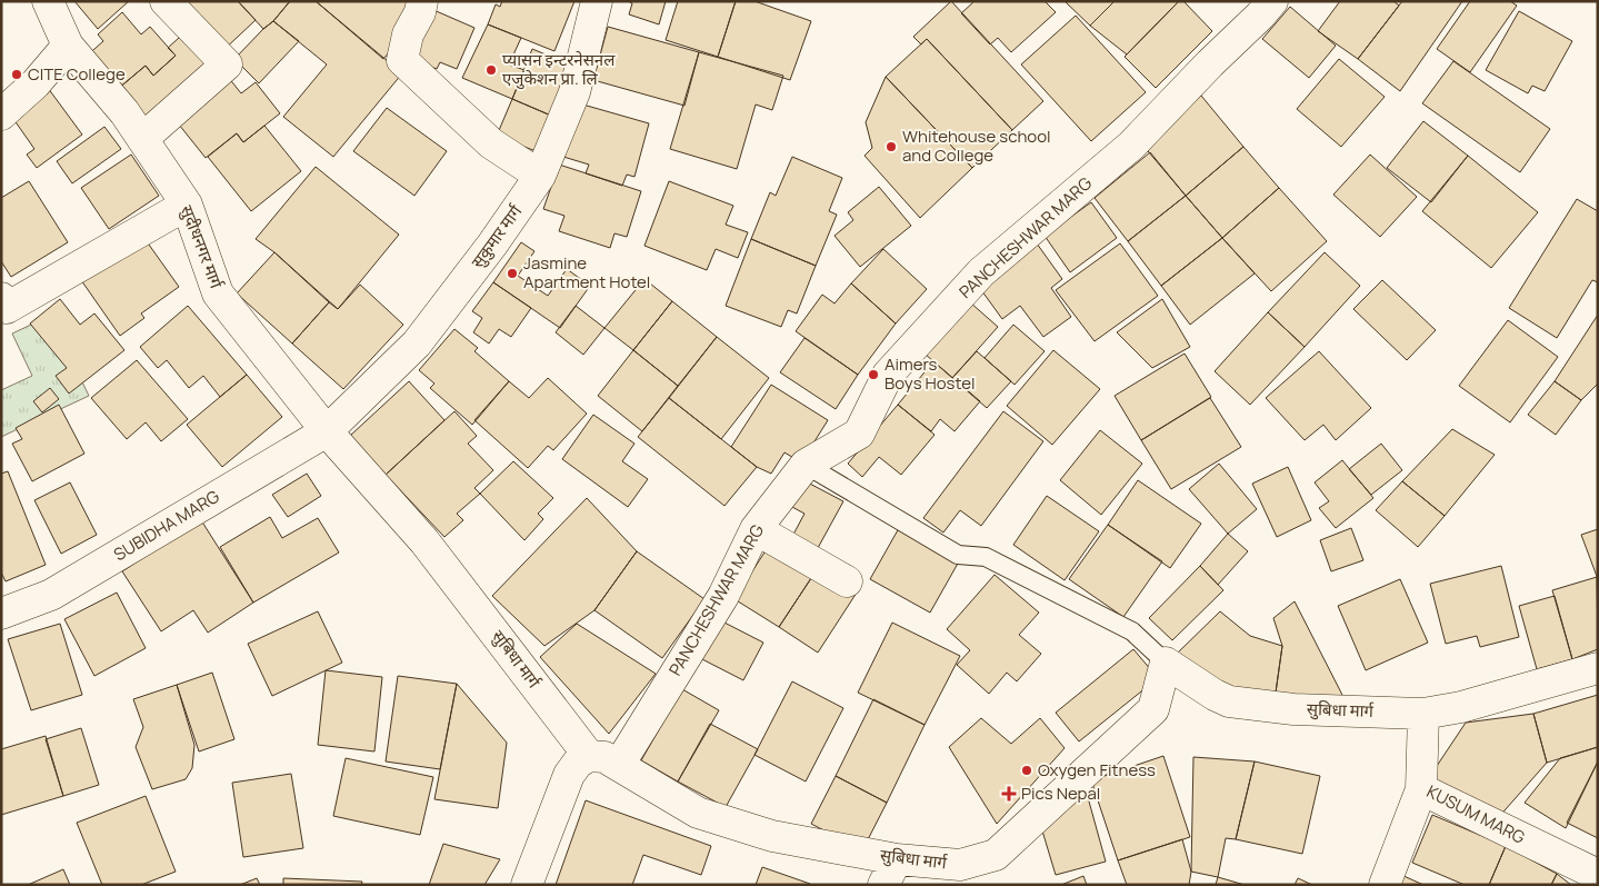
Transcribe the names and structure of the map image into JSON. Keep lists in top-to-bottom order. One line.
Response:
{"streets":{"street":["सुकुमार मार्ग","PANCHESHWAR MARG","सुदीधनगर मार्ग","SUBIDHA MARG","सुबिधा मार्ग","KUSUM MARG"]},"crossings":[["सुकुमार मार्ग","सुदीधनगर मार्ग"],["सुकुमार मार्ग","SUBIDHA MARG"],["सुकुमार मार्ग","सुबिधा मार्ग"],["PANCHESHWAR MARG","सुबिधा मार्ग"],["सुदीधनगर मार्ग","SUBIDHA MARG"],["सुदीधनगर मार्ग","सुबिधा मार्ग"],["SUBIDHA MARG","सुबिधा मार्ग"],["सुबिधा मार्ग","KUSUM MARG"]],"places":{"other":["प्यासन इन्टरनेसनल एजुकेशन प्रा. लि","CITE College","Whitehouse school and College","Jasmine Apartment Hotel","Aimers Boys Hostel","Oxygen Fitness"],"health":["Pics Nepal"]}}
